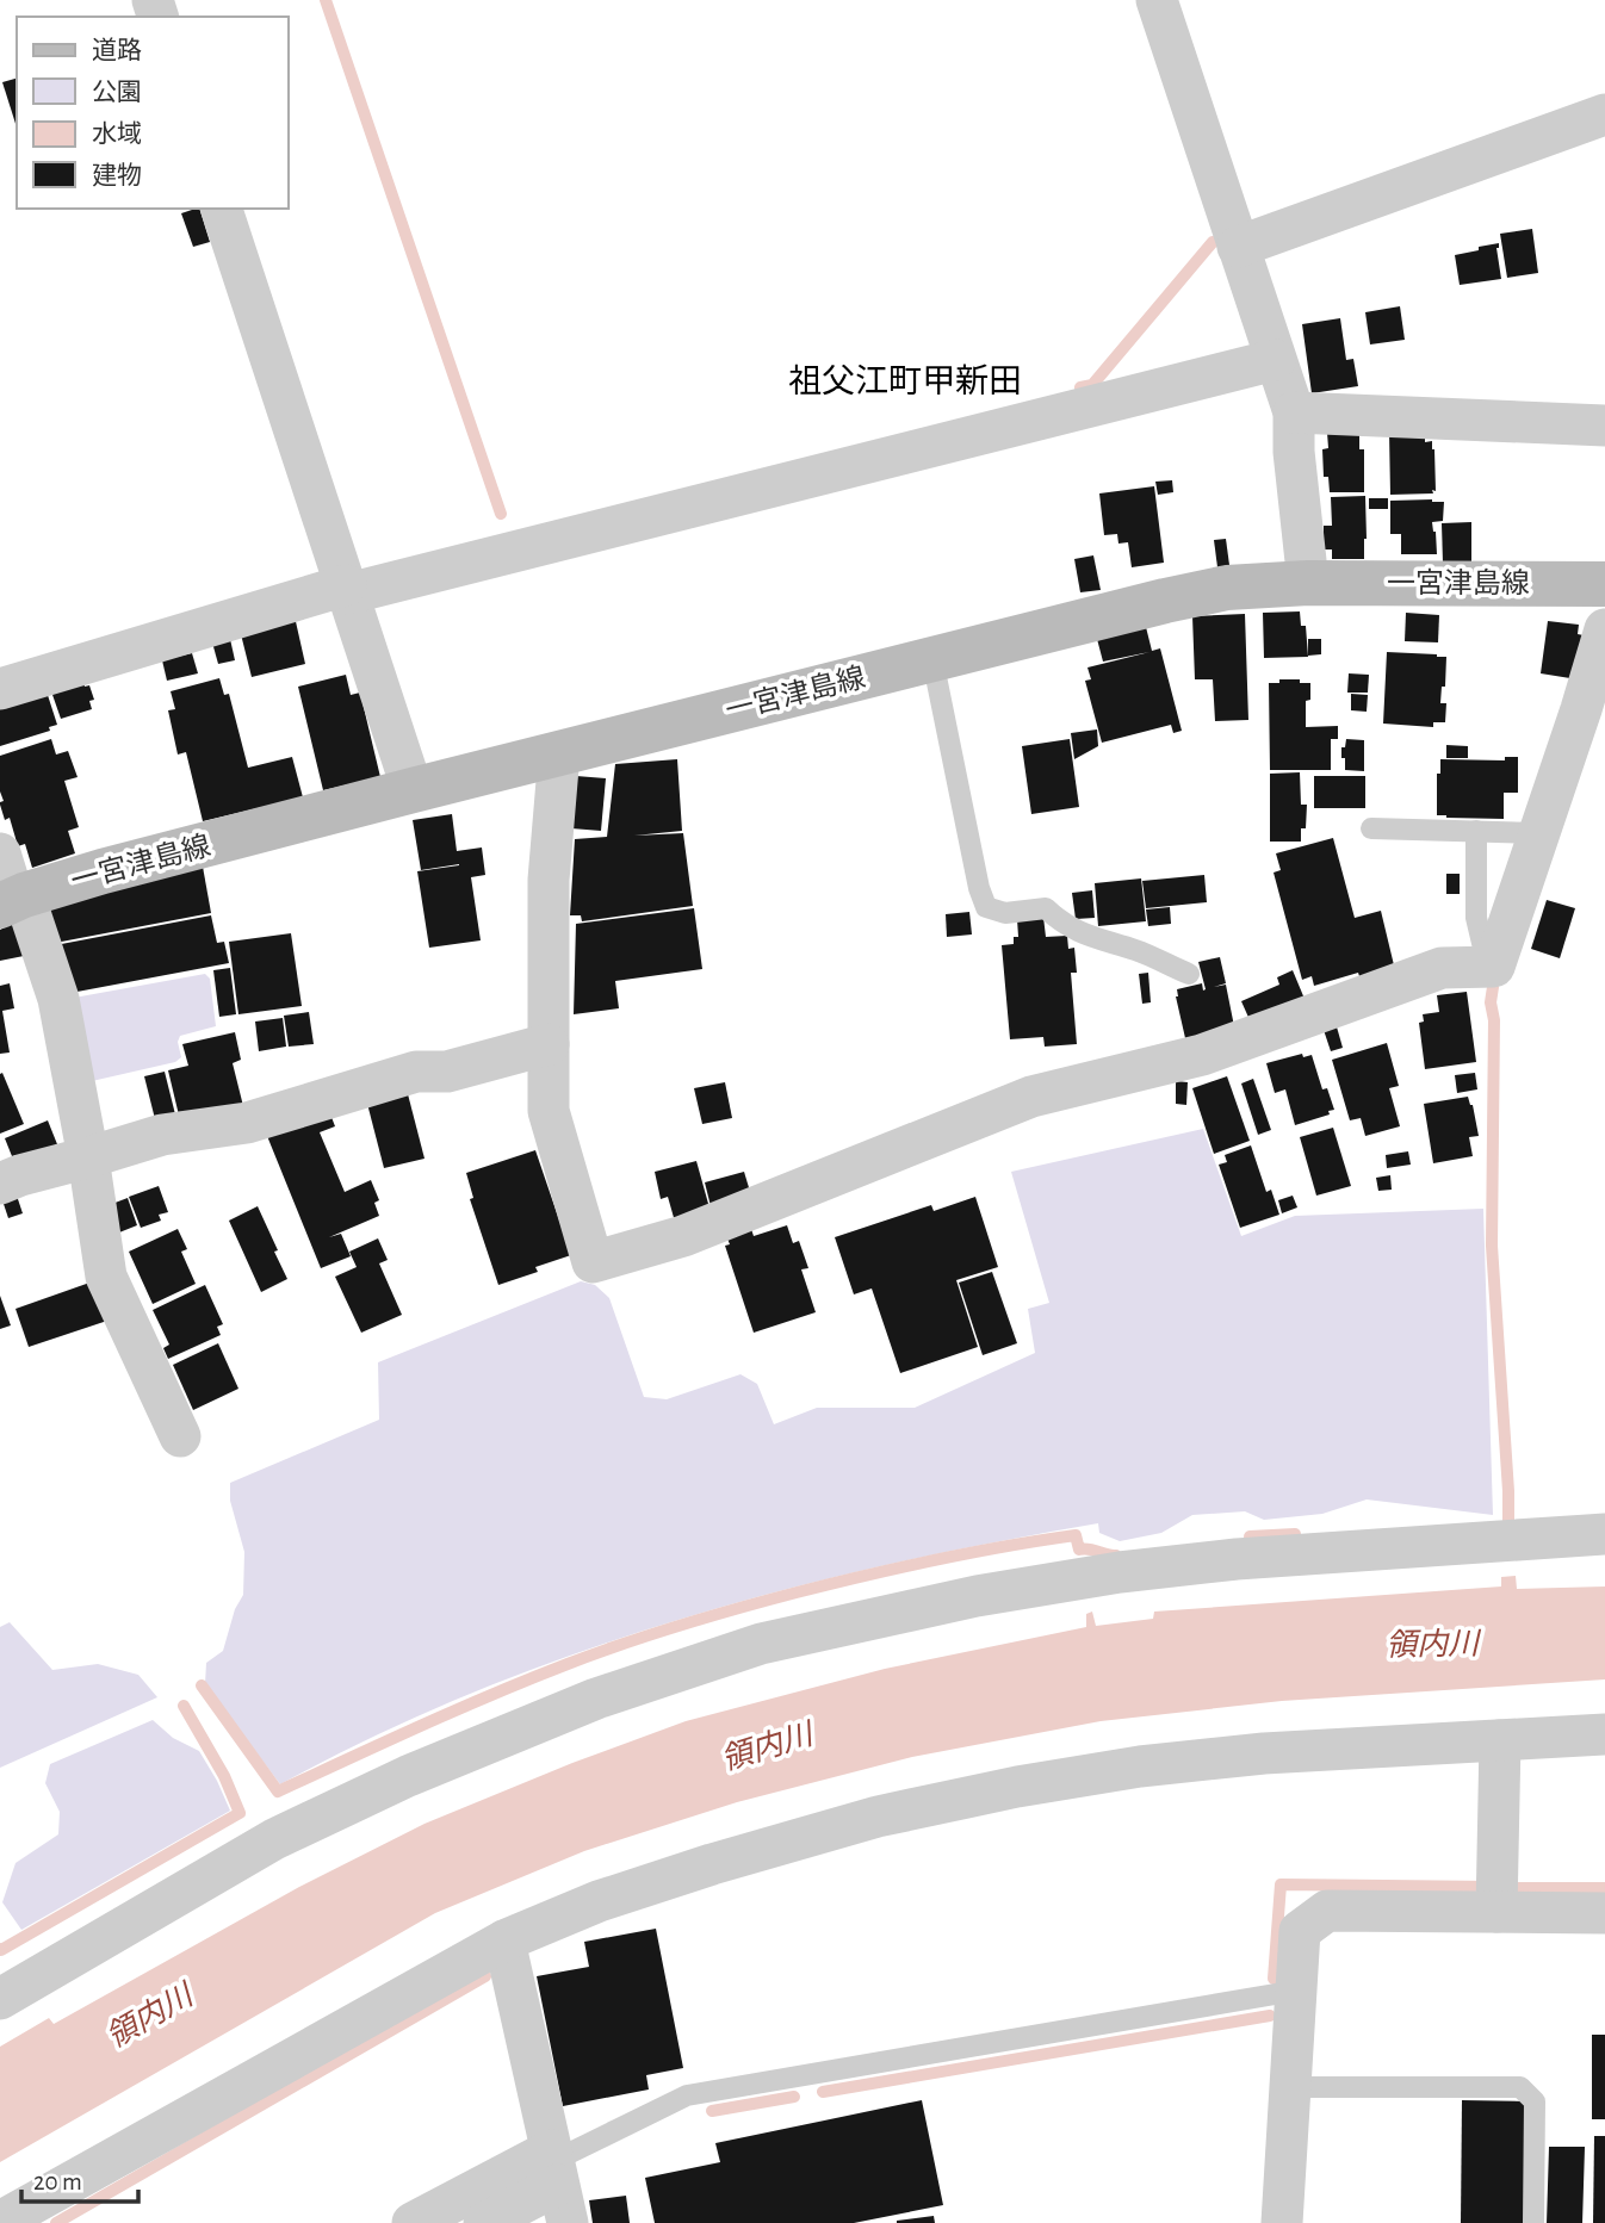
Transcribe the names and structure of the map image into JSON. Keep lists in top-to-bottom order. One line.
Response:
{"streets":{"main road":["一宮津島線"]},"districts":["祖父江町甲新田"],"water":["領内川"],"legend":["道路","公園","水域","建物"],"scale_bar":"20 m"}
